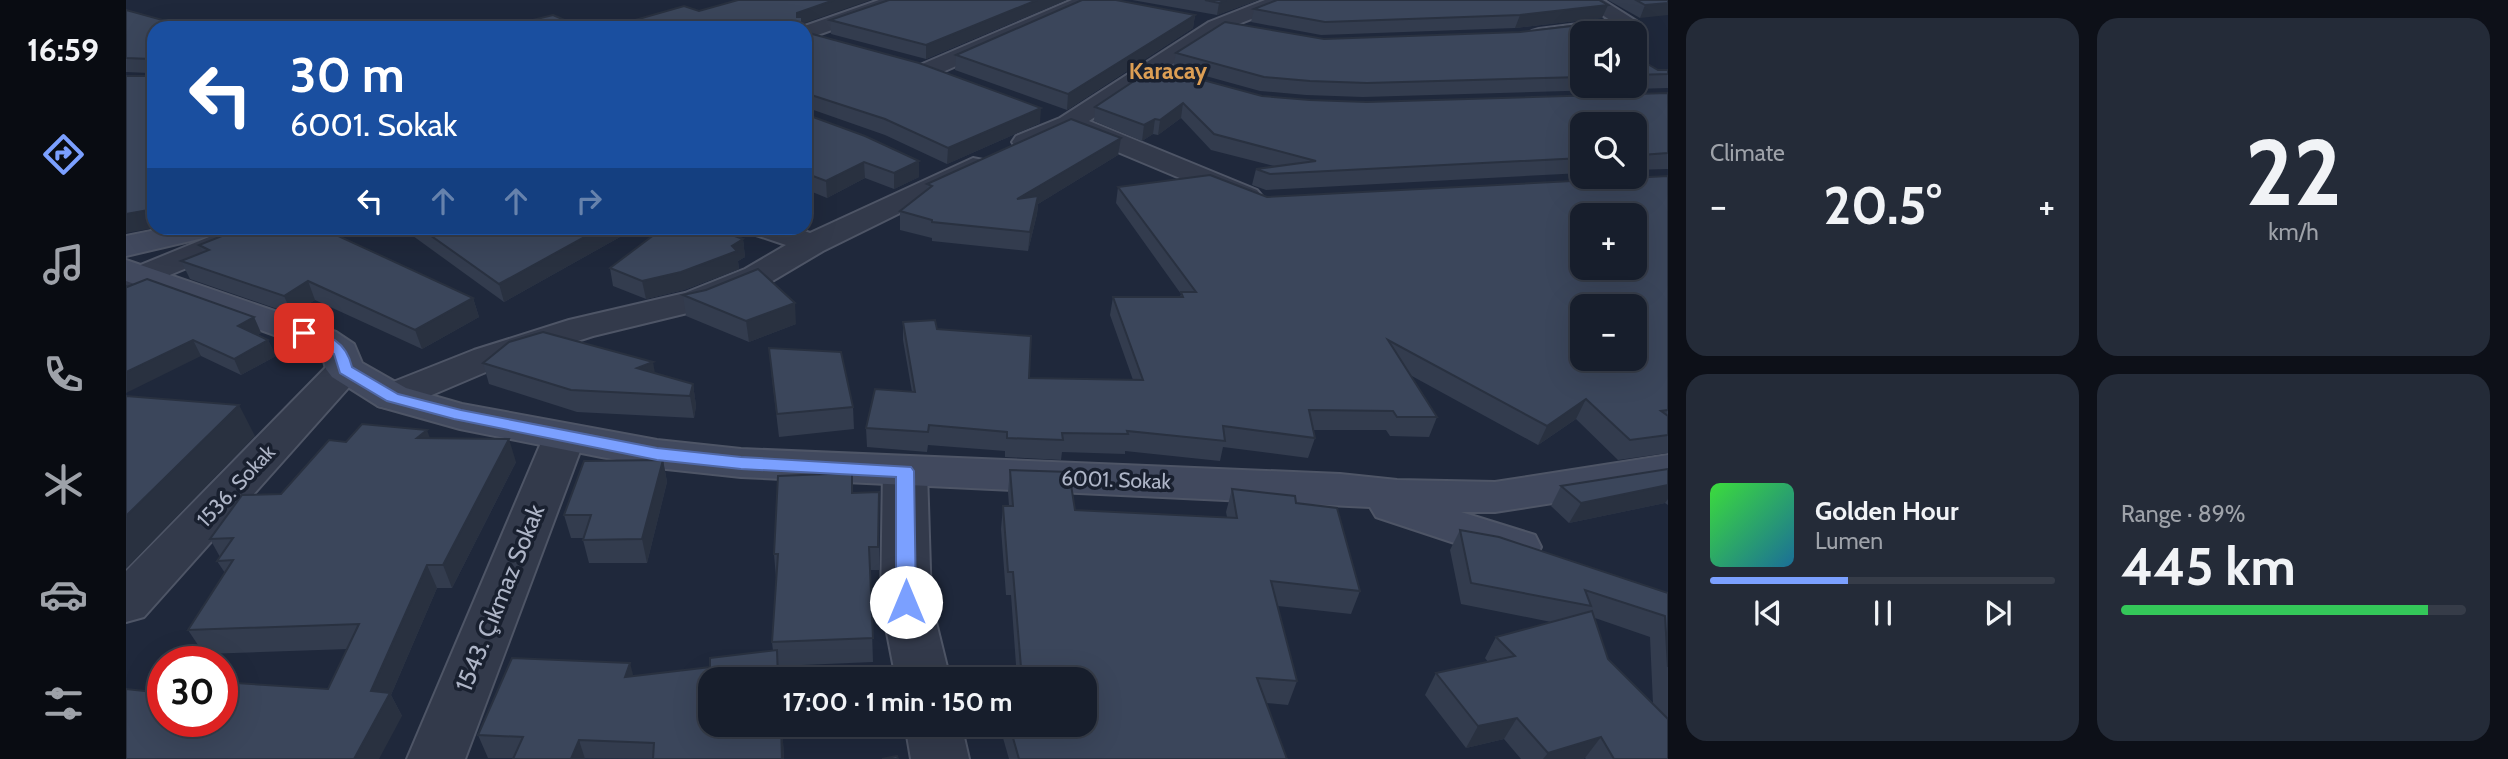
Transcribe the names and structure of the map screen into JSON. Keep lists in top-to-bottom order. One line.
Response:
{"streets":{"street":["6001. Sokak","1536. Sokak","1543. Çıkmaz Sokak"]},"crossings":[["6001. Sokak","1536. Sokak"],["6001. Sokak","1543. Çıkmaz Sokak"]],"districts":["Karacay"],"page":{"tabs":"16:59","tile":["Climate",["22","km/h"],["Range · 89%","445 km"]],"map_buttons":["+","−"],"turn":["30 m","6001. Sokak"],"heat":["−","20.5°","+"],"song":["Golden Hour","Lumen"],"limit":"30","trip":"17:00 · 1 min · 150 m"}}
